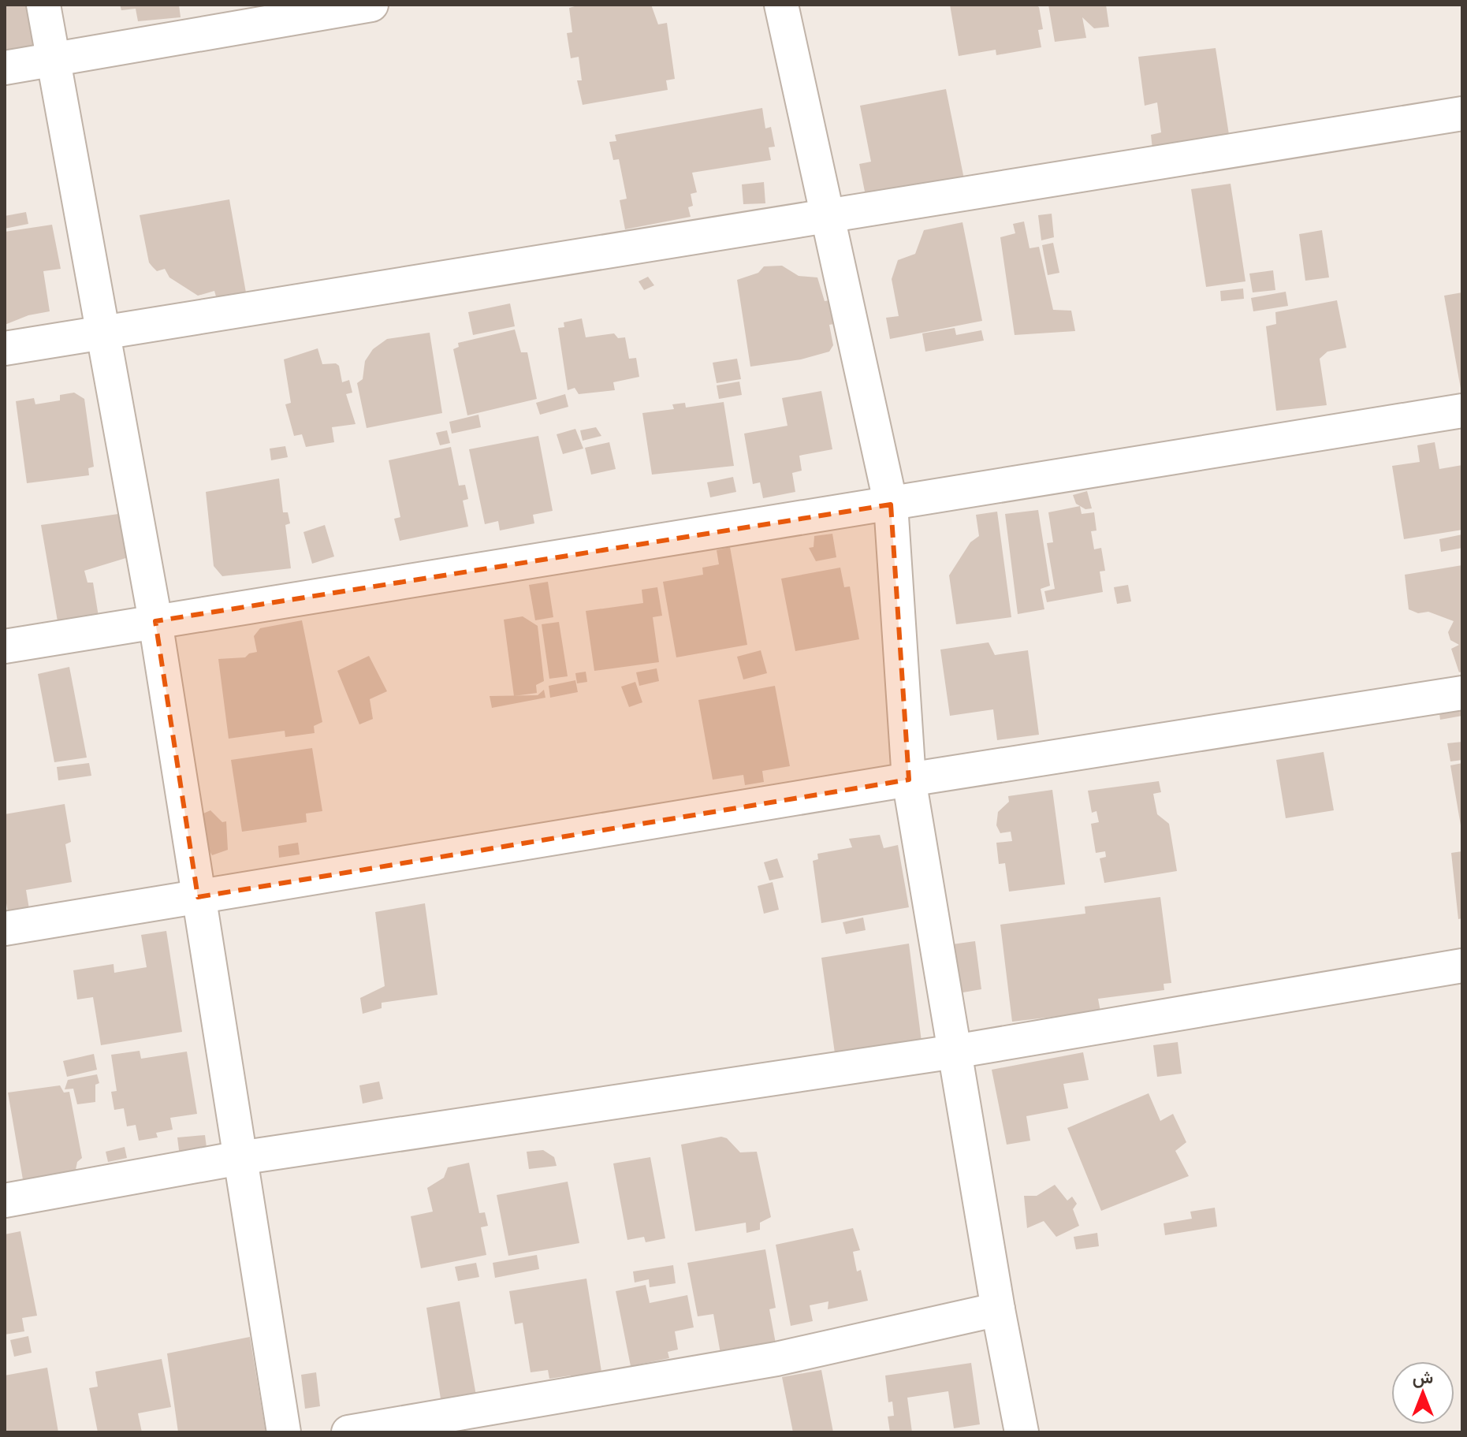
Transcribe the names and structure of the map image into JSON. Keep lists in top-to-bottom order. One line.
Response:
{"north":"top"}
